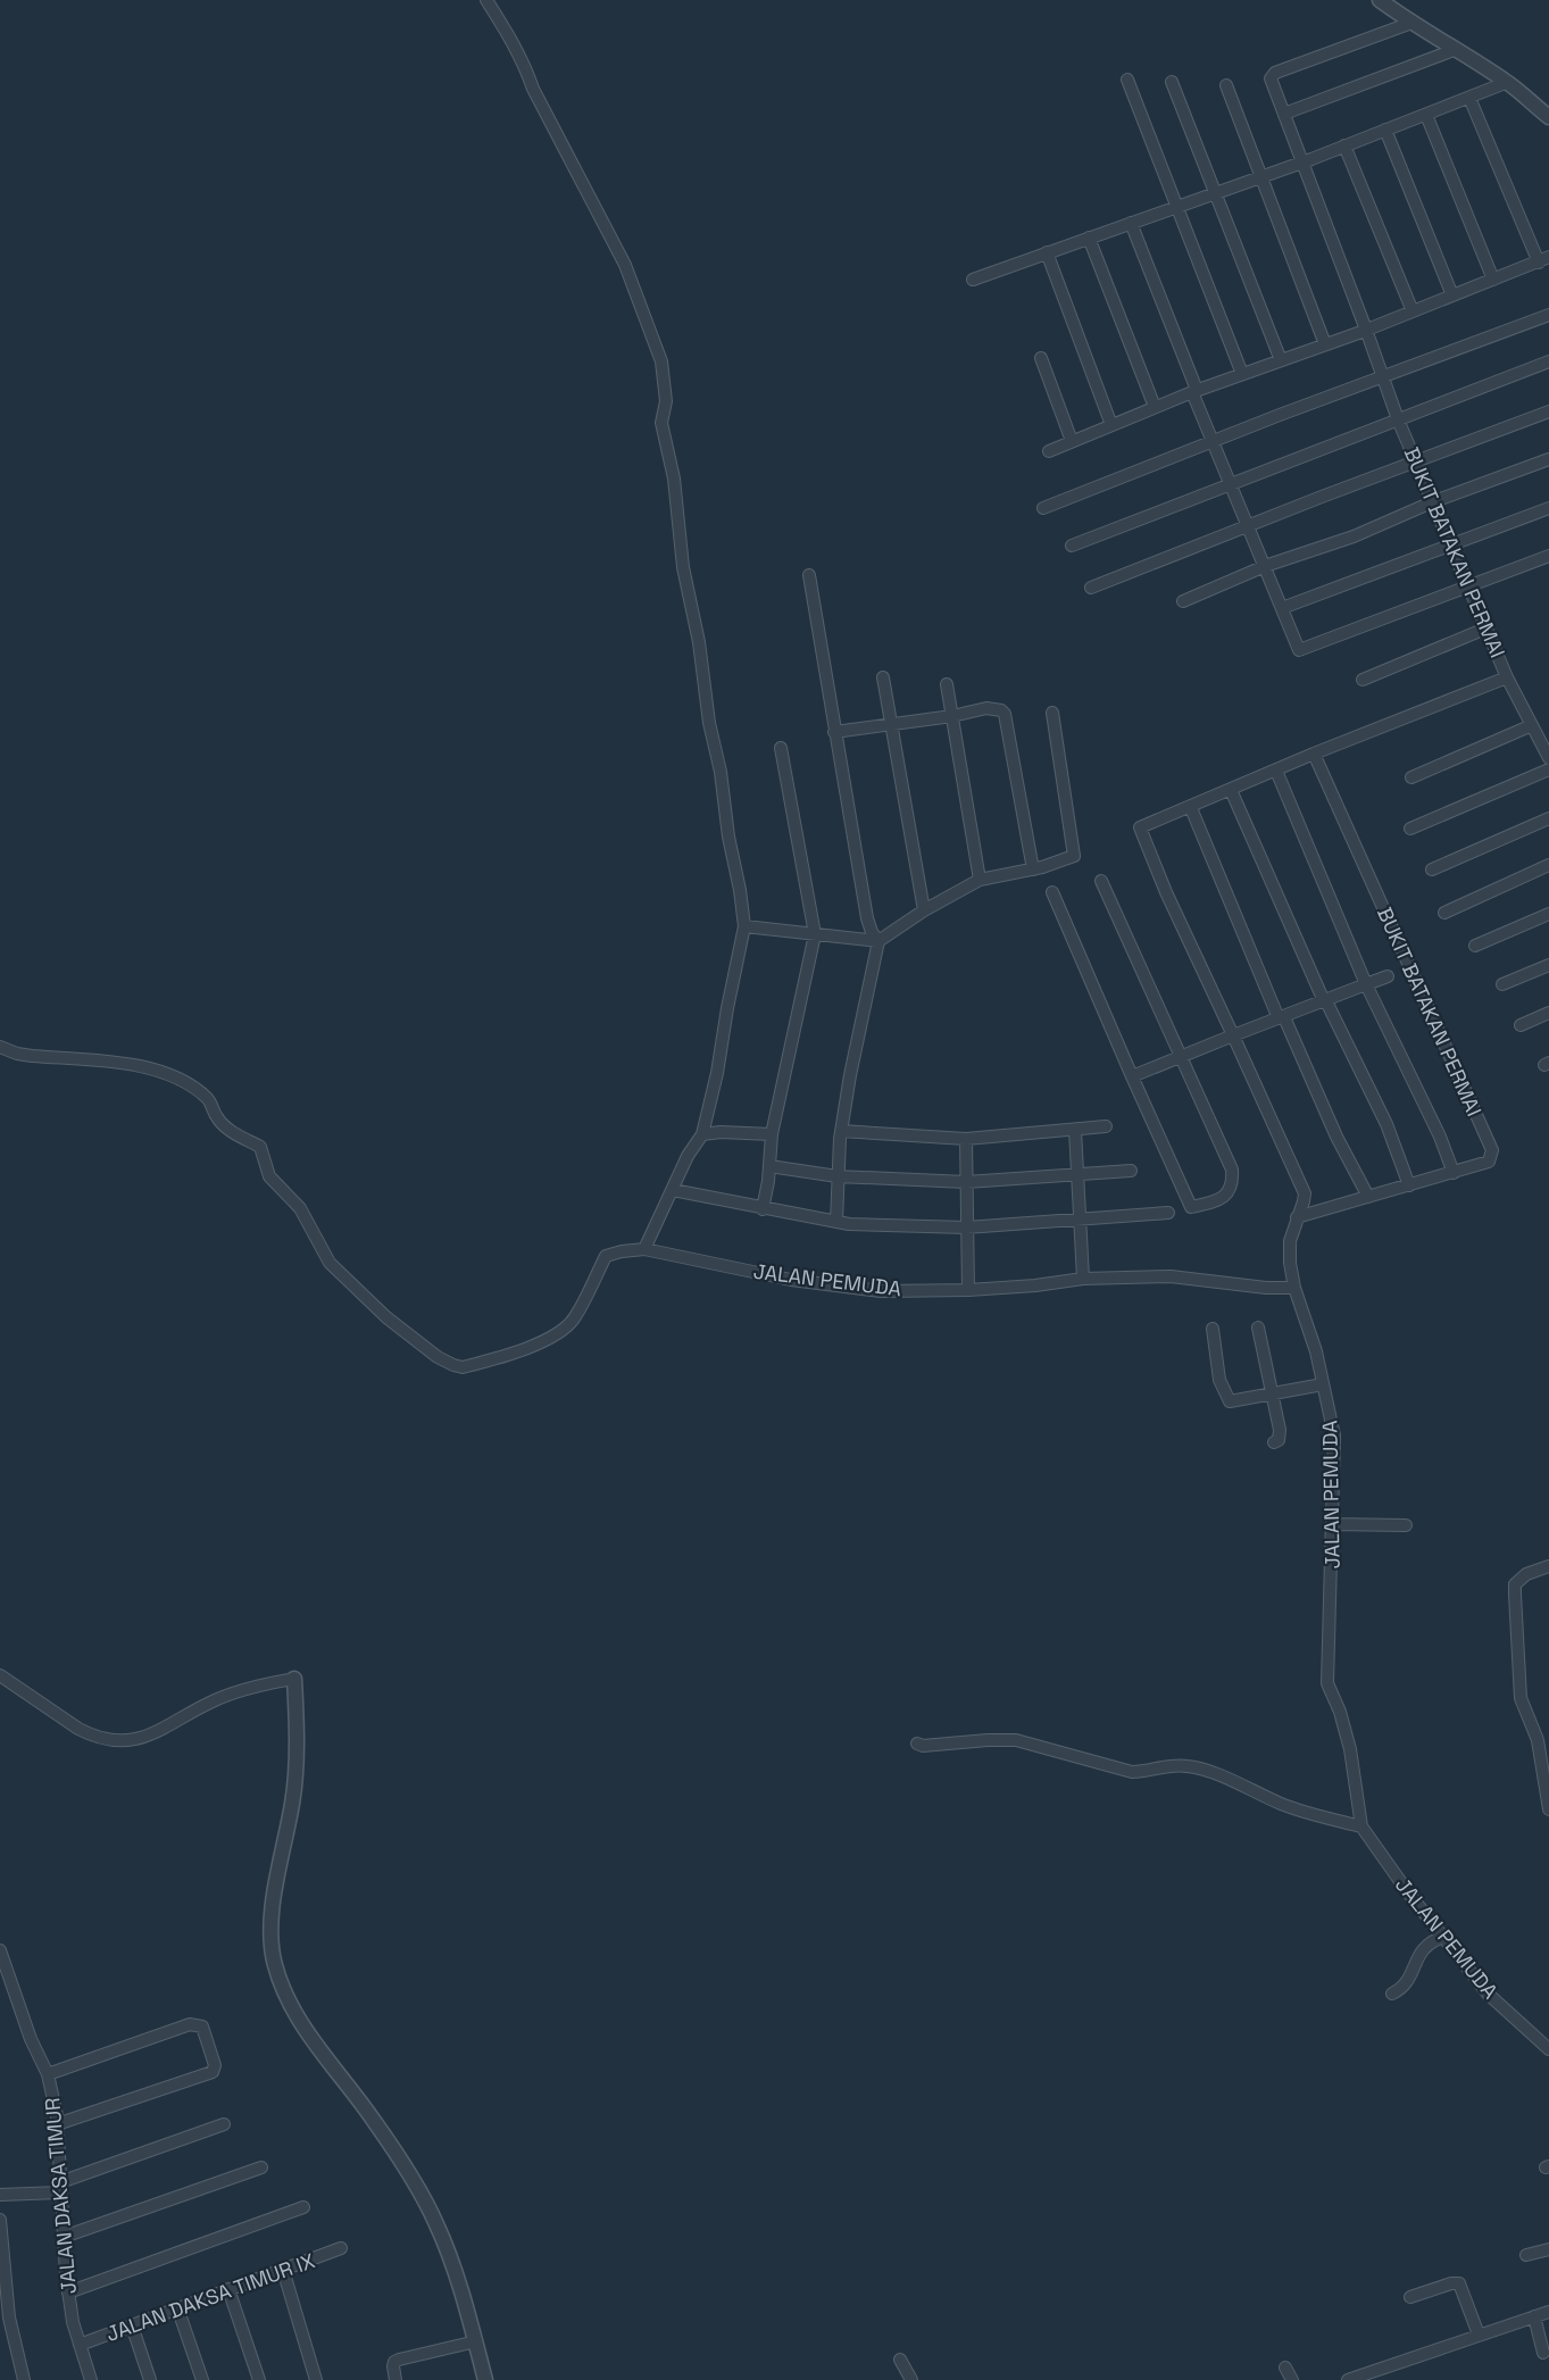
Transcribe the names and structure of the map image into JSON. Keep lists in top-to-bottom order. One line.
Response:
{"streets":{"street":["BUKIT BATAKAN PERMAI","JALAN PEMUDA","JALAN DAKSA TIMUR","JALAN DAKSA TIMUR IX"]},"crossings":[["BUKIT BATAKAN PERMAI","JALAN PEMUDA"],["JALAN DAKSA TIMUR","JALAN DAKSA TIMUR IX"]]}
